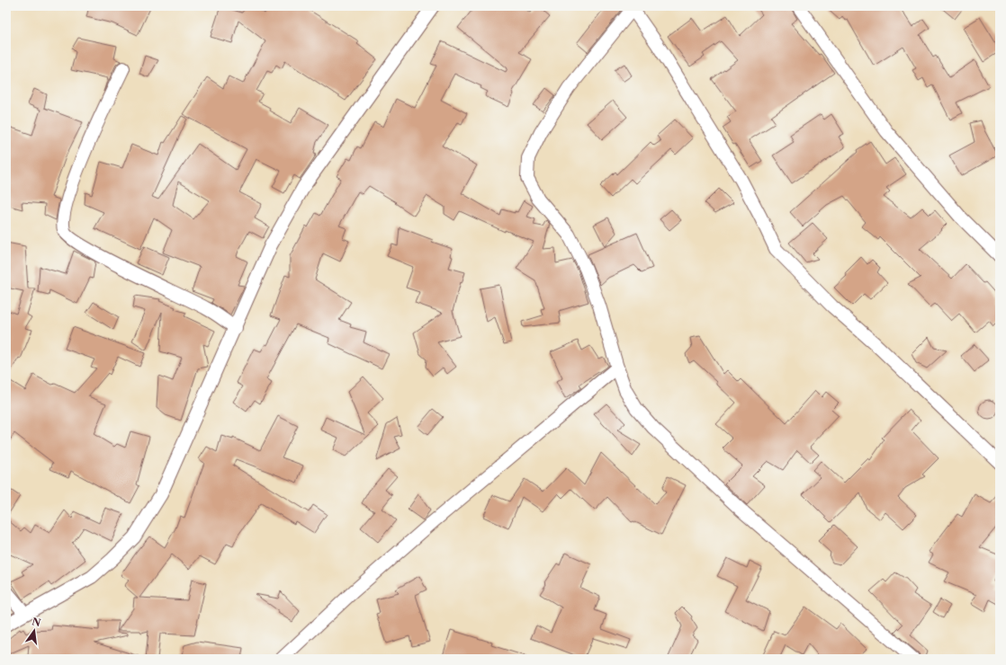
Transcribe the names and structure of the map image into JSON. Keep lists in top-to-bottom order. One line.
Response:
{"north":"top"}
